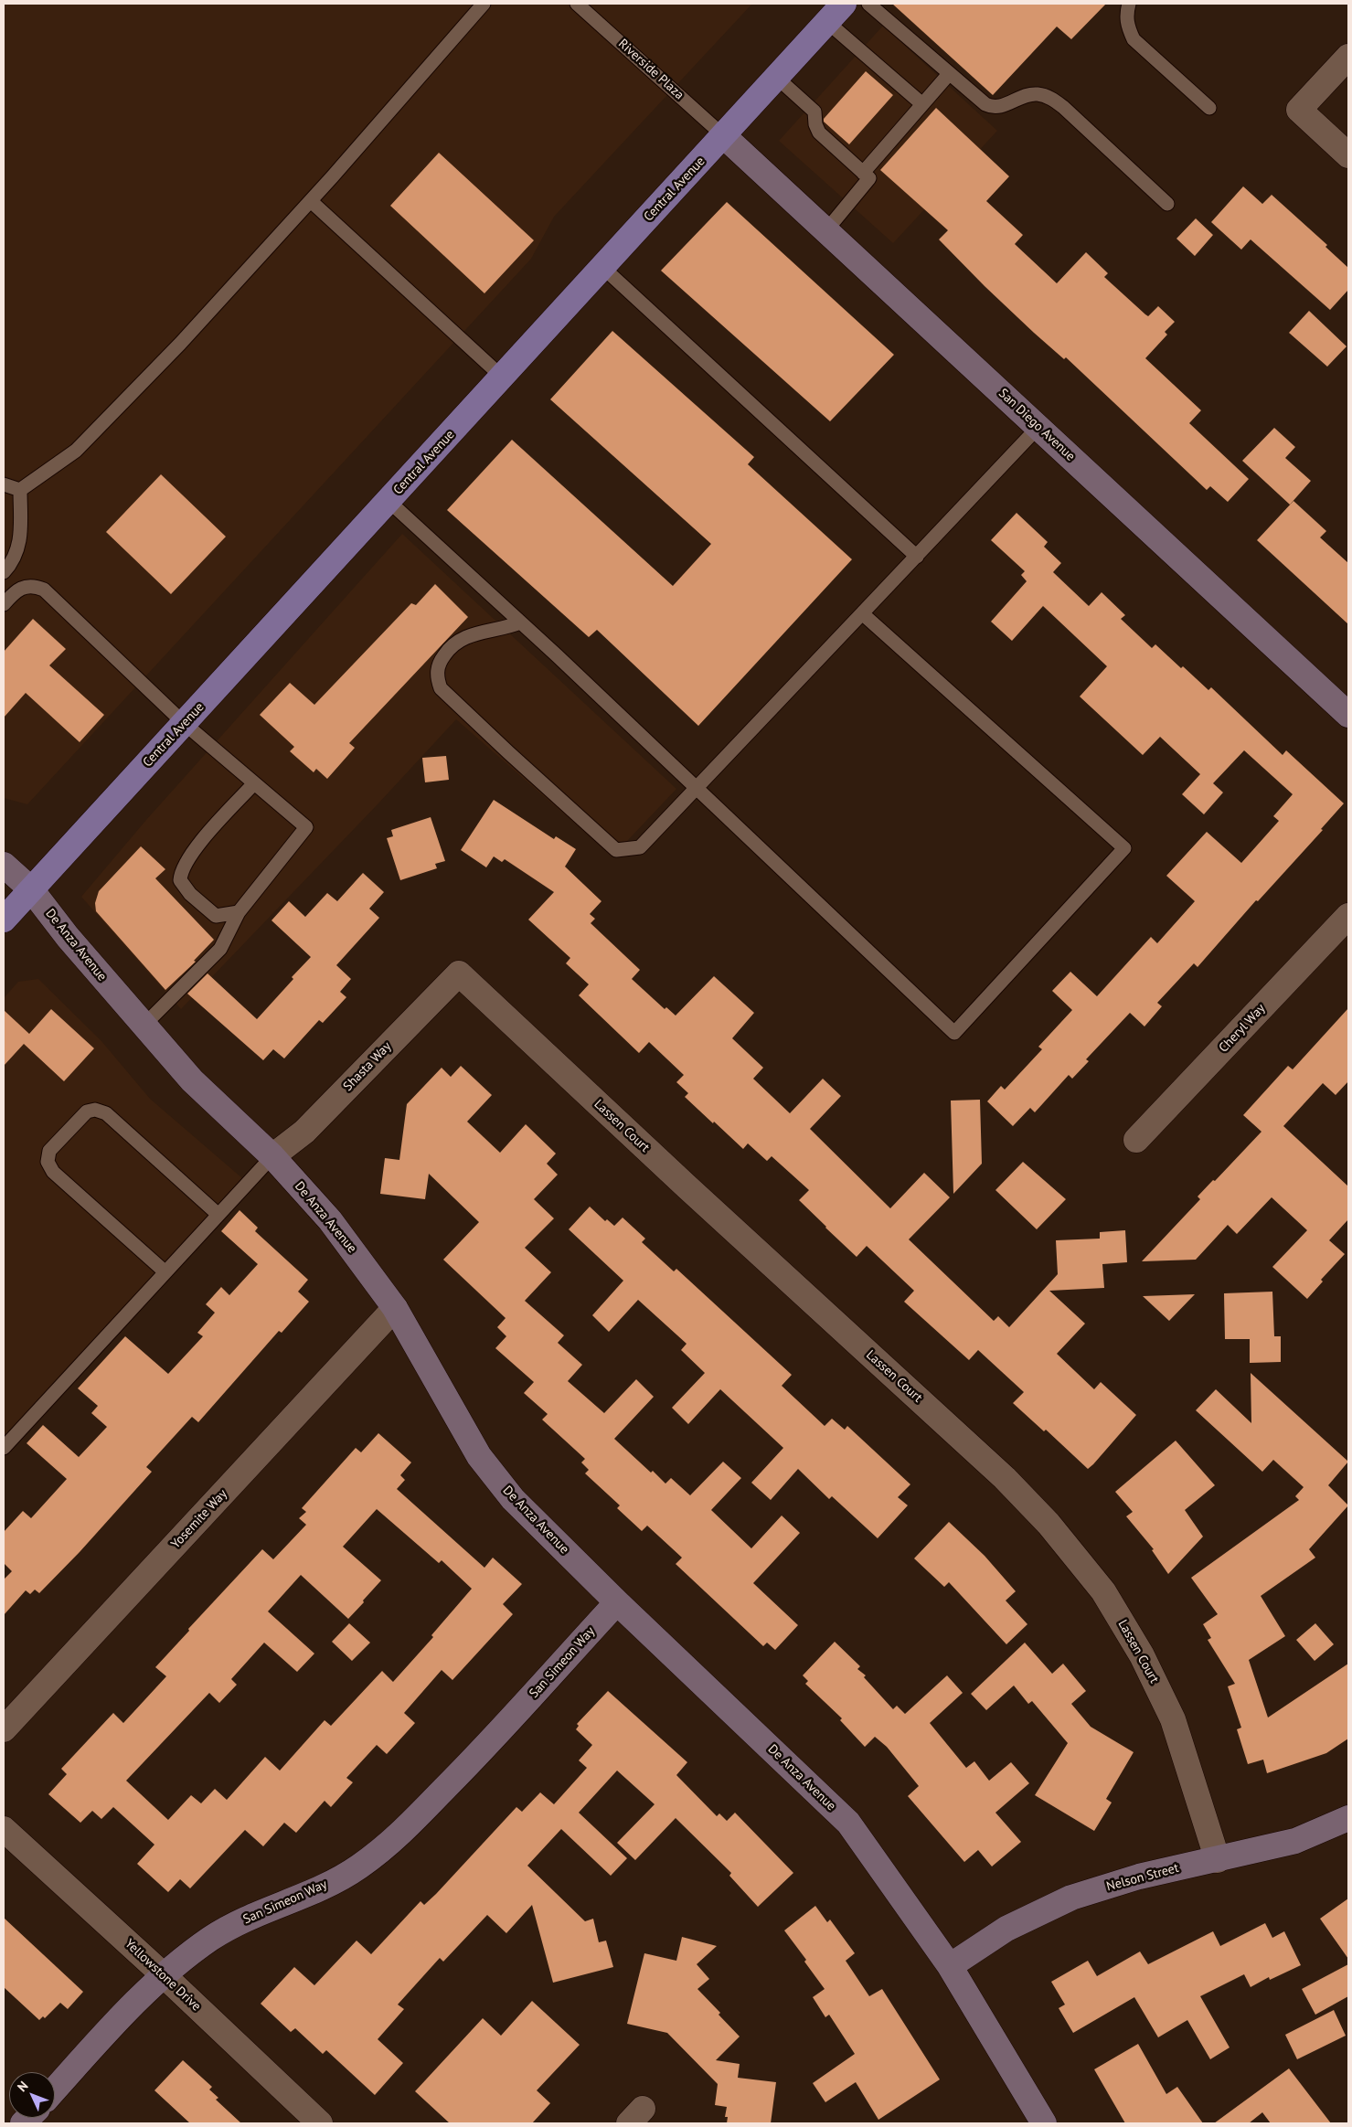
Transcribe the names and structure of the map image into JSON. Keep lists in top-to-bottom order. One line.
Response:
{"streets":{"main road":["Central Avenue"],"street":["San Diego Avenue","De Anza Avenue","Cheryl Way","Shasta Way","Lassen Court","Yosemite Way","San Simeon Way","Nelson Street","Yellowstone Drive"],"lane":["Riverside Plaza"]},"crossings":[["Riverside Plaza","Central Avenue"],["Riverside Plaza","San Diego Avenue"],["Central Avenue","San Diego Avenue"],["Central Avenue","De Anza Avenue"],["De Anza Avenue","Shasta Way"],["De Anza Avenue","Yosemite Way"],["De Anza Avenue","San Simeon Way"],["De Anza Avenue","Nelson Street"],["Shasta Way","Lassen Court"],["Lassen Court","Nelson Street"],["San Simeon Way","Yellowstone Drive"]],"north":"top left"}
